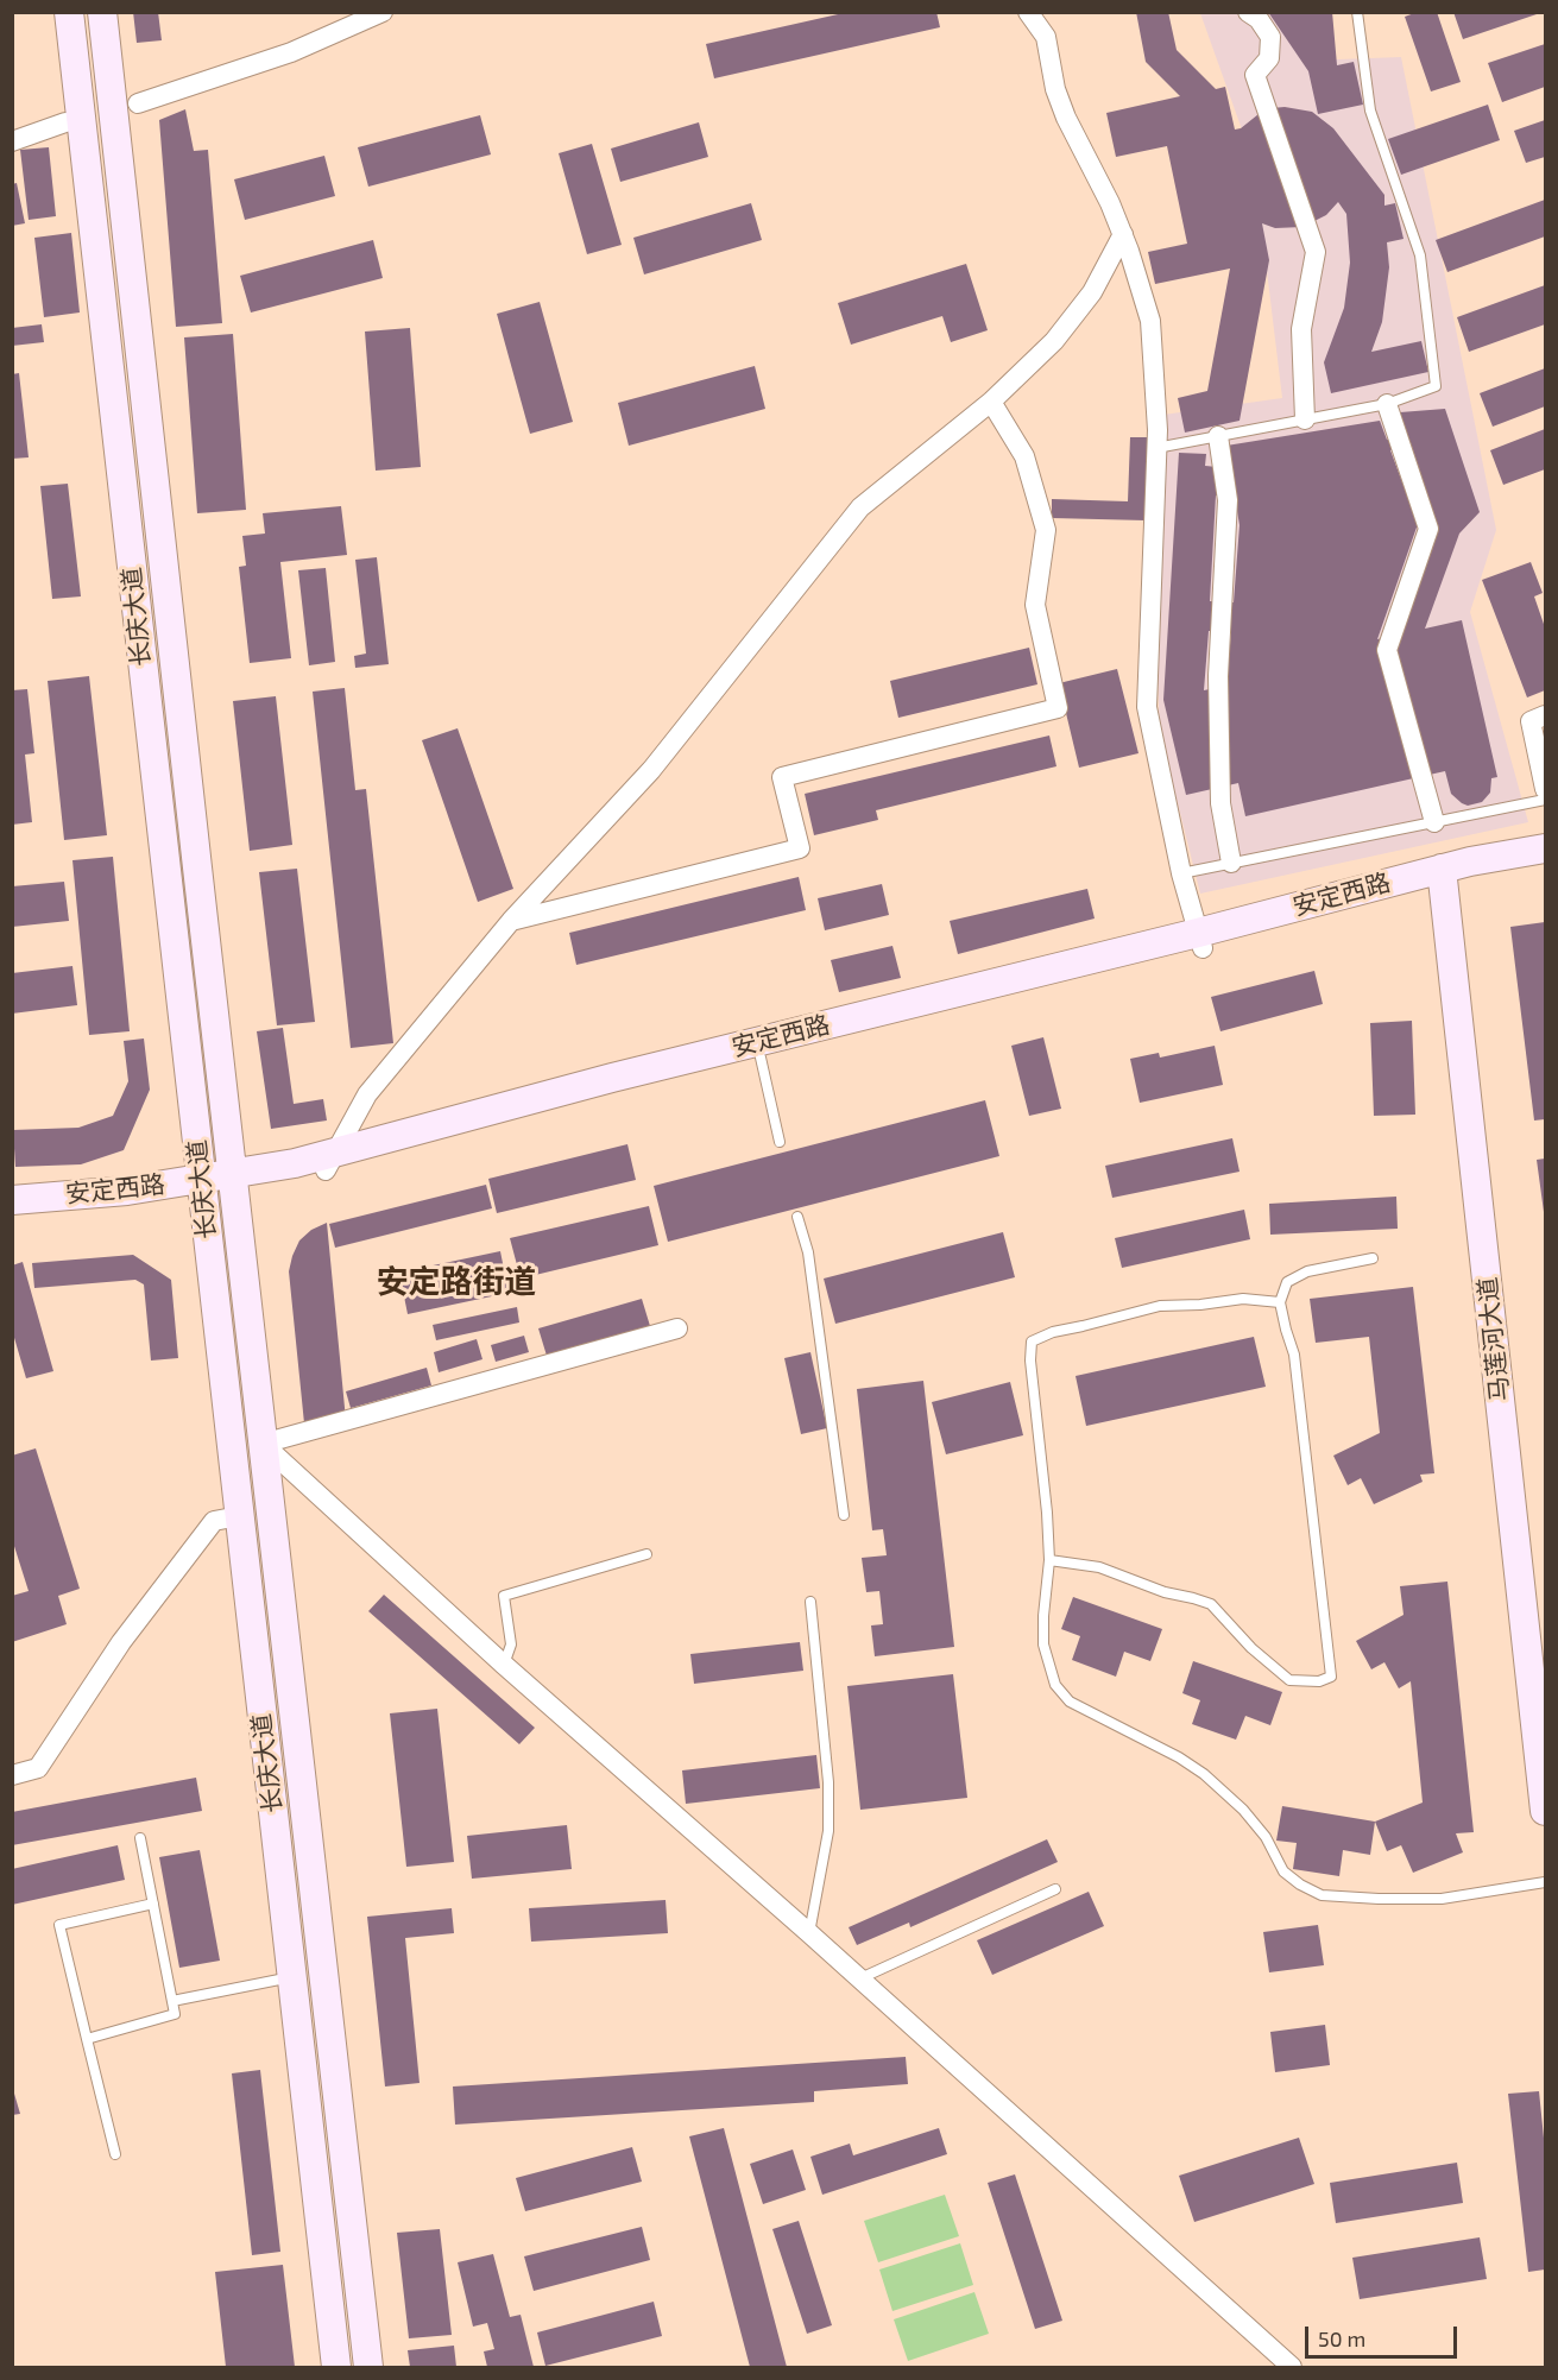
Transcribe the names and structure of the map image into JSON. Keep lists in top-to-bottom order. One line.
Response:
{"streets":{"main road":["长庆大道","安定西路","马莲河大道"]},"crossings":[["长庆大道","安定西路"],["安定西路","马莲河大道"]],"districts":["安定路街道"],"scale_bar":"50 m"}
